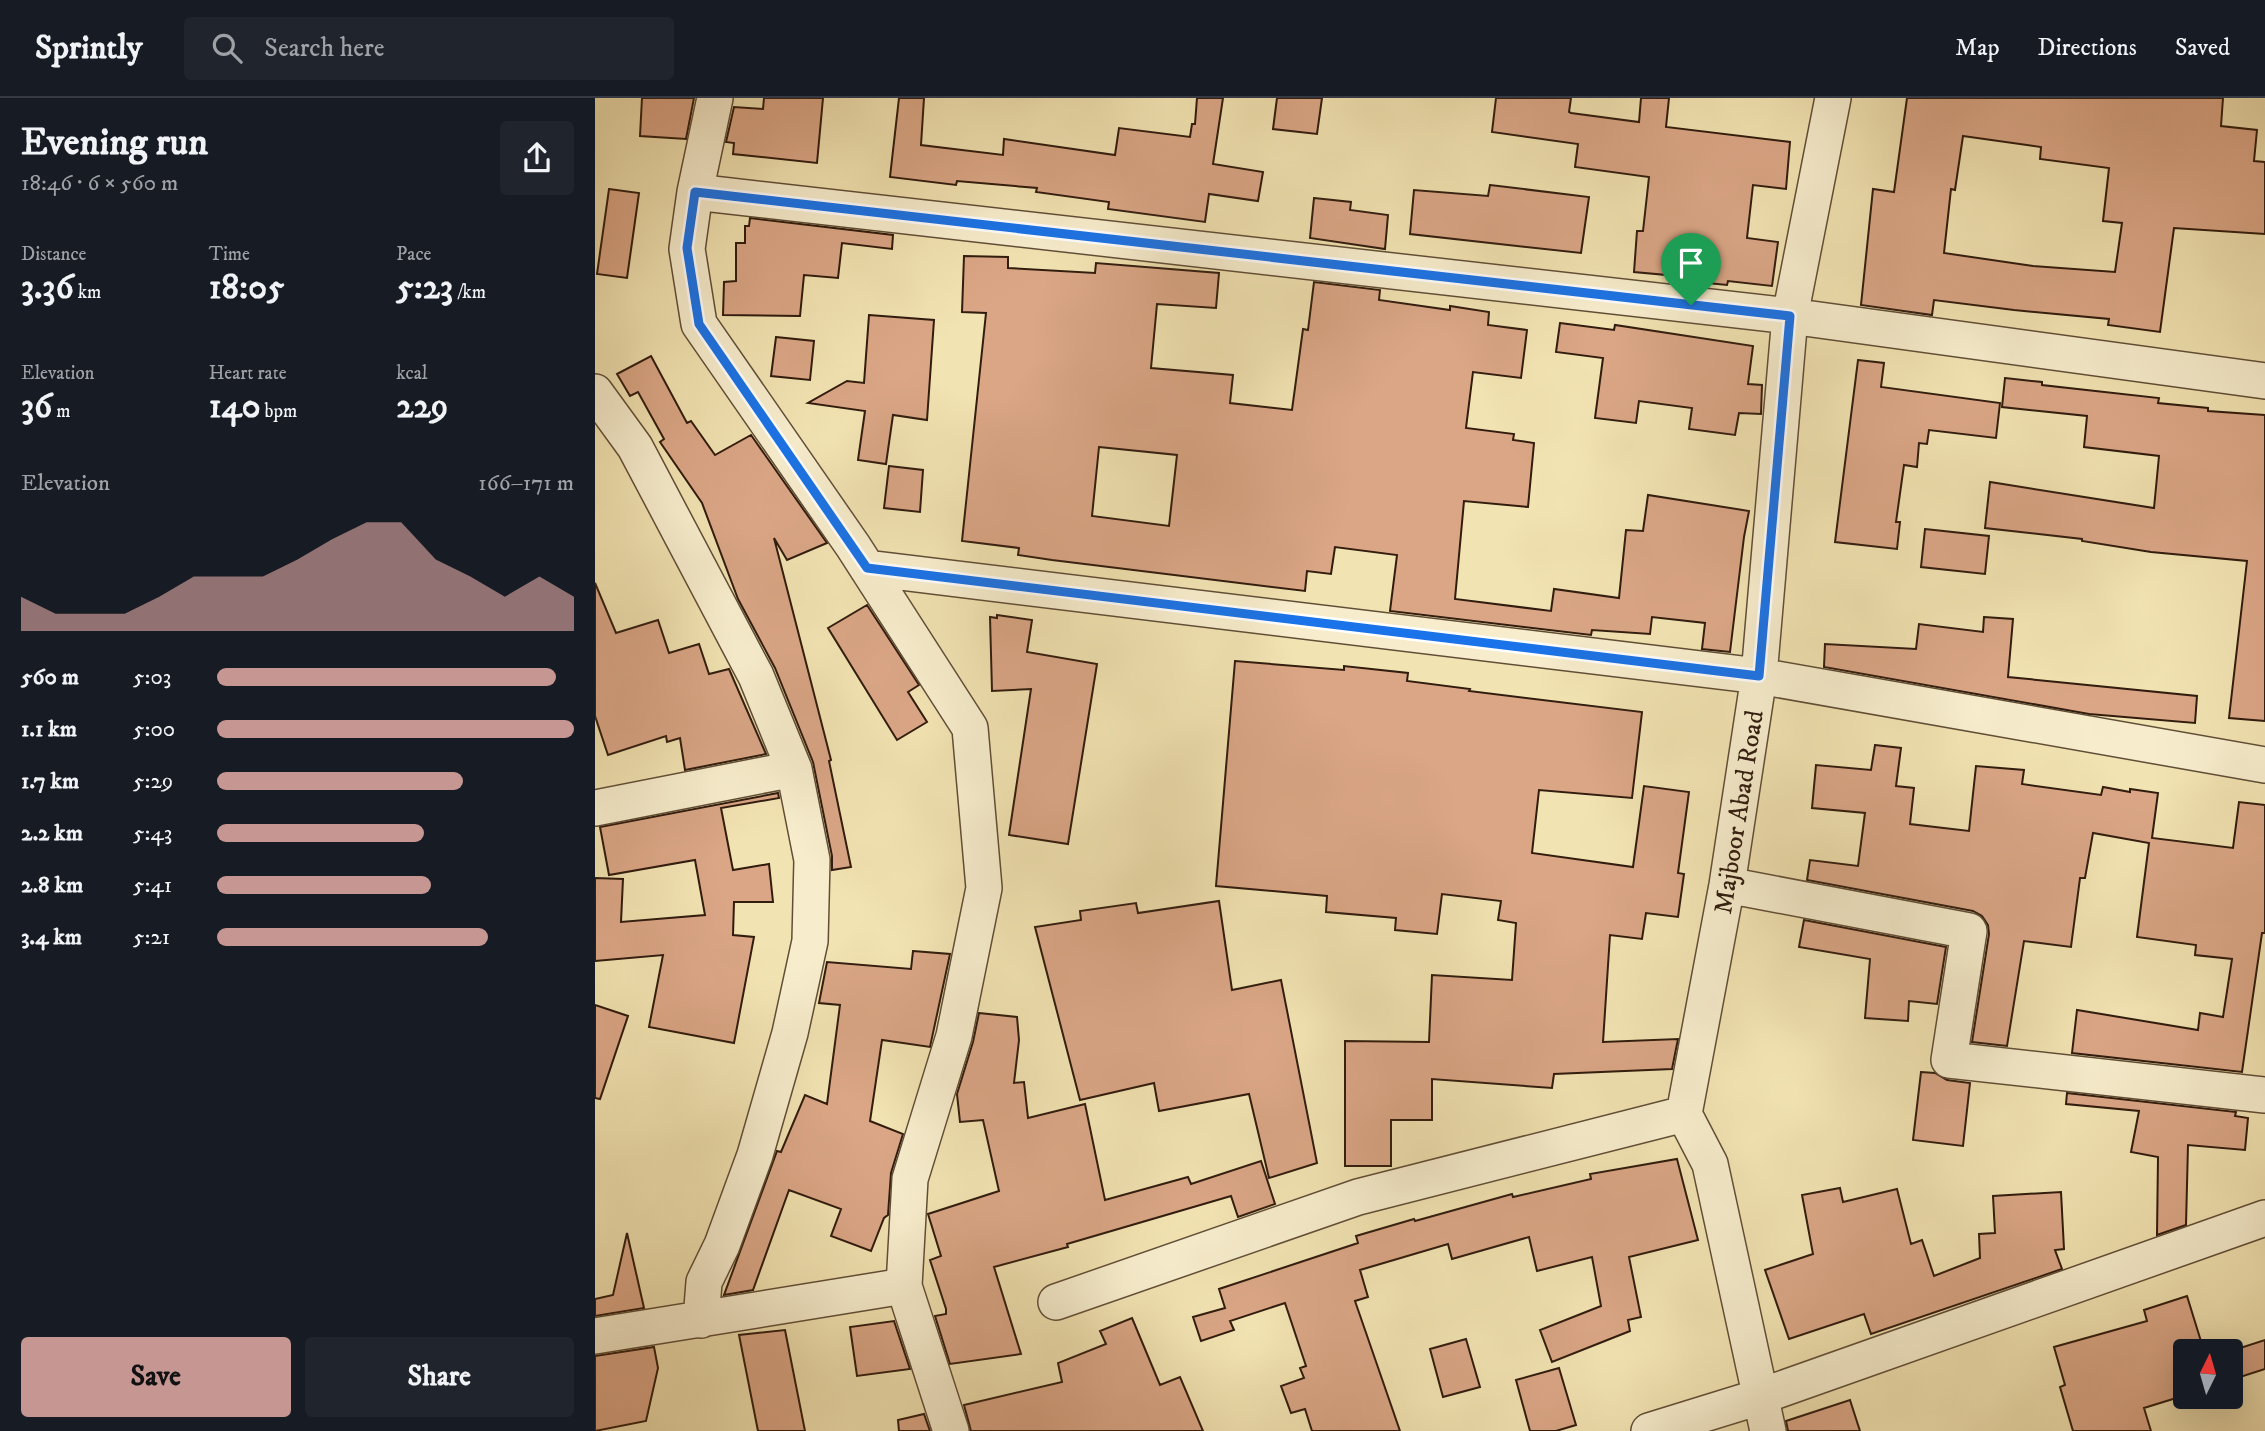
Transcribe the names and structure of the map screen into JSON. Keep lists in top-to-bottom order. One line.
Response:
{"streets":{"street":["Majboor Abad Road"]},"north":"top","page":{"header":"Sprintly","search":"Search here","nav":["Map","Directions","Saved"],"heading":["Evening run","18:46 · 6 × 560 m"],"stats":[["Distance","3.36 km"],["Time","18:05"],["Pace","5:23 /km"],["Elevation","36 m"],["Heart rate","140 bpm"],["kcal","229"]],"chart":["Elevation","166–171 m"],"list":[{"name":"560 m","note":"5:03"},{"name":"1.1 km","note":"5:00"},{"name":"1.7 km","note":"5:29"},{"name":"2.2 km","note":"5:43"},{"name":"2.8 km","note":"5:41"},{"name":"3.4 km","note":"5:21"}],"buttons":["Save","Share"]}}
